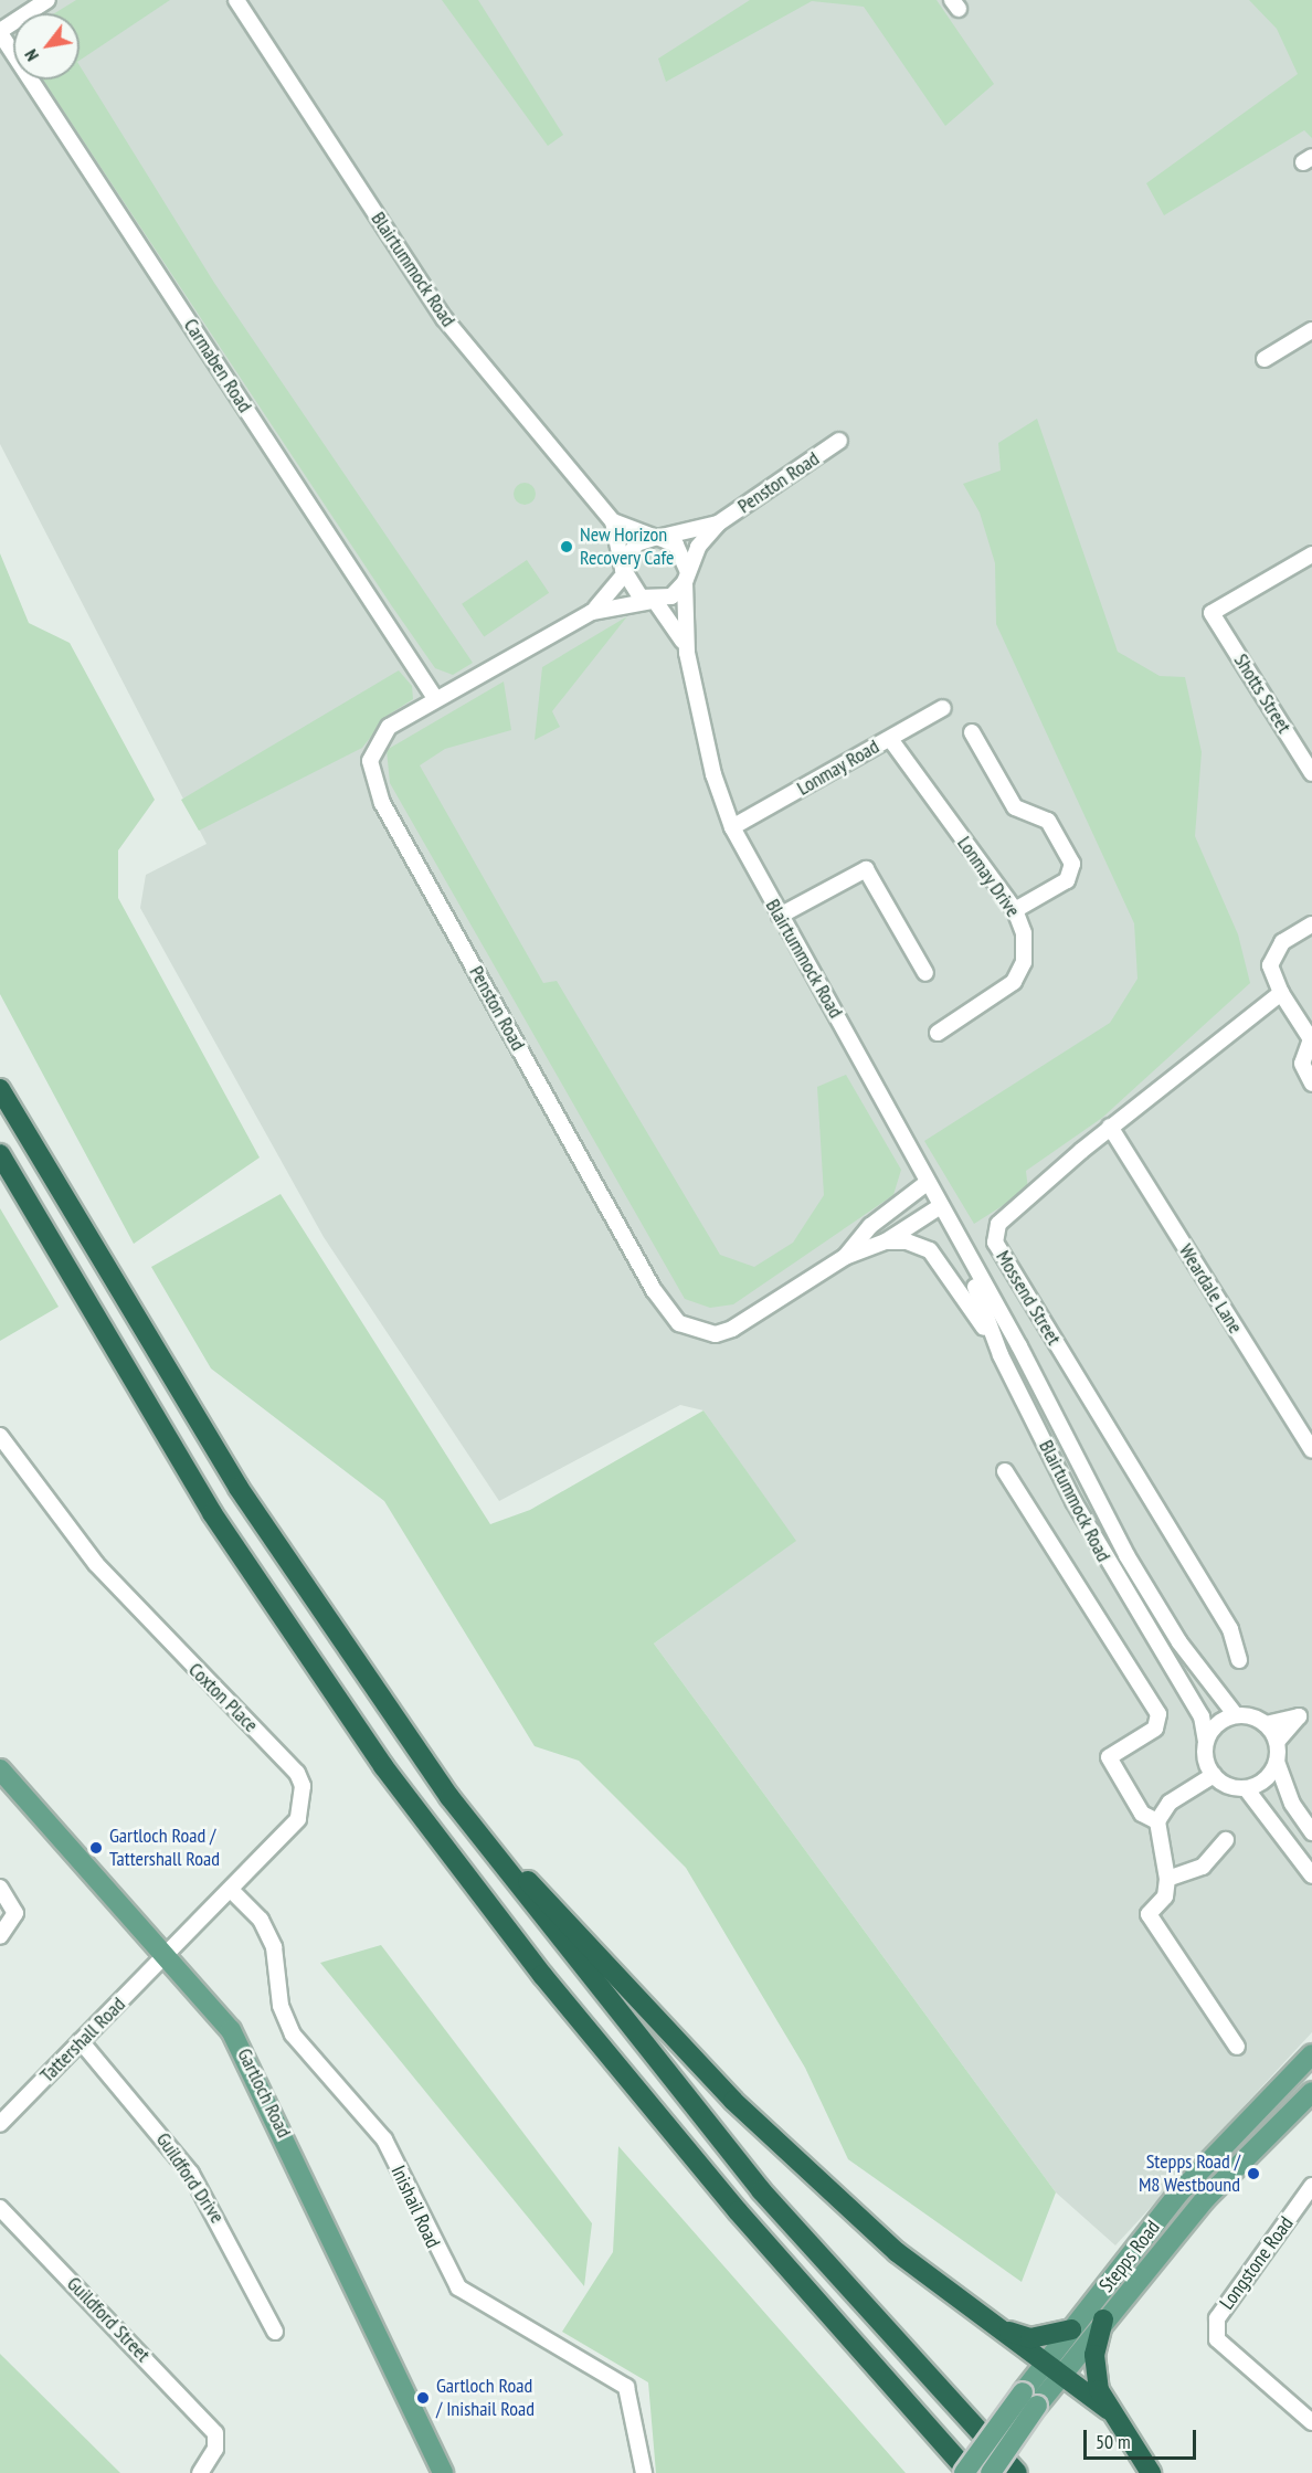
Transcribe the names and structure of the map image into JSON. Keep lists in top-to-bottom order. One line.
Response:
{"streets":{"main road":["Gartloch Road","Stepps Road"],"street":["Blairtummock Road","Carmaben Road","Penston Road","Shotts Street","Lonmay Road","Lonmay Drive","Weardale Lane","Mossend Street","Coxton Place","Tattershall Road","Guildford Drive","Inishail Road","Longstone Road","Guildford Street"]},"crossings":[["Blairtummock Road","Penston Road"],["Blairtummock Road","Lonmay Road"],["Carmaben Road","Penston Road"],["Lonmay Road","Lonmay Drive"],["Weardale Lane","Mossend Street"],["Coxton Place","Tattershall Road"],["Coxton Place","Gartloch Road"],["Coxton Place","Inishail Road"],["Tattershall Road","Gartloch Road"],["Tattershall Road","Guildford Drive"]],"places":["New Horizon Recovery Cafe","Gartloch Road / Tattershall Road","Stepps Road / M8 Westbound","Gartloch Road / Inishail Road"],"scale_bar":"50 m","north":"bottom left"}
